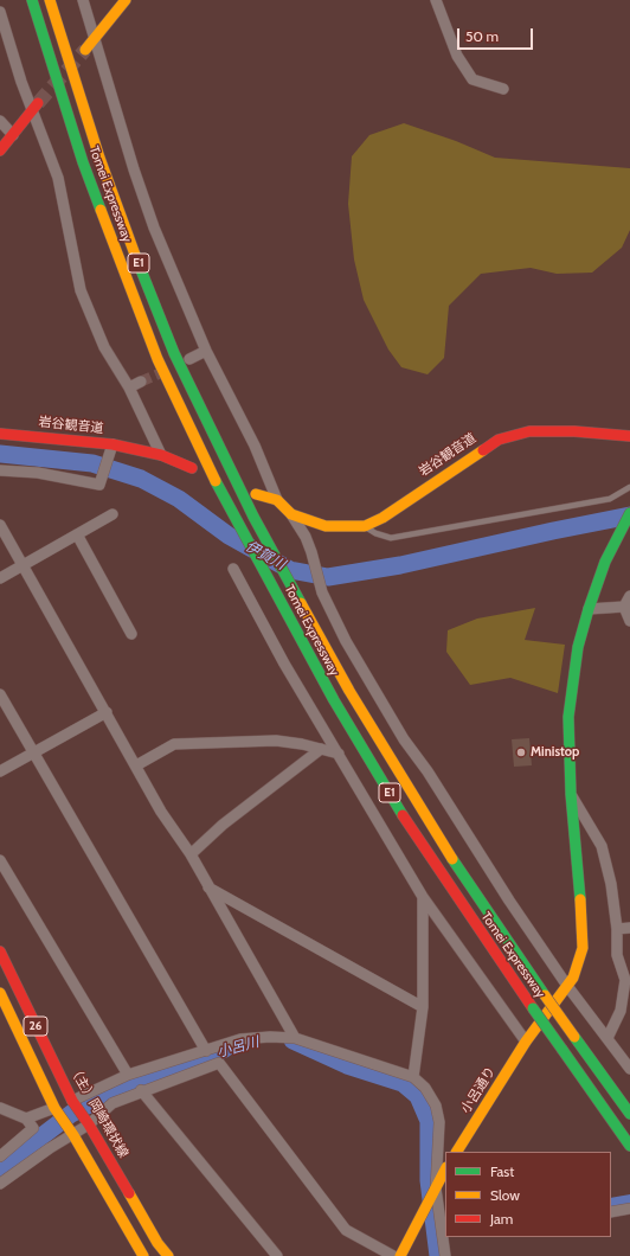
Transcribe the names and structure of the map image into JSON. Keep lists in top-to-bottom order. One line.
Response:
{"streets":{"main road":["Tomei Expressway","E1","岩谷観音道","26","小呂通り","（主）岡崎環状線"]},"water":["伊賀川","小呂川"],"places":["Ministop"],"legend":["Fast","Slow","Jam"],"scale_bar":"50 m"}
